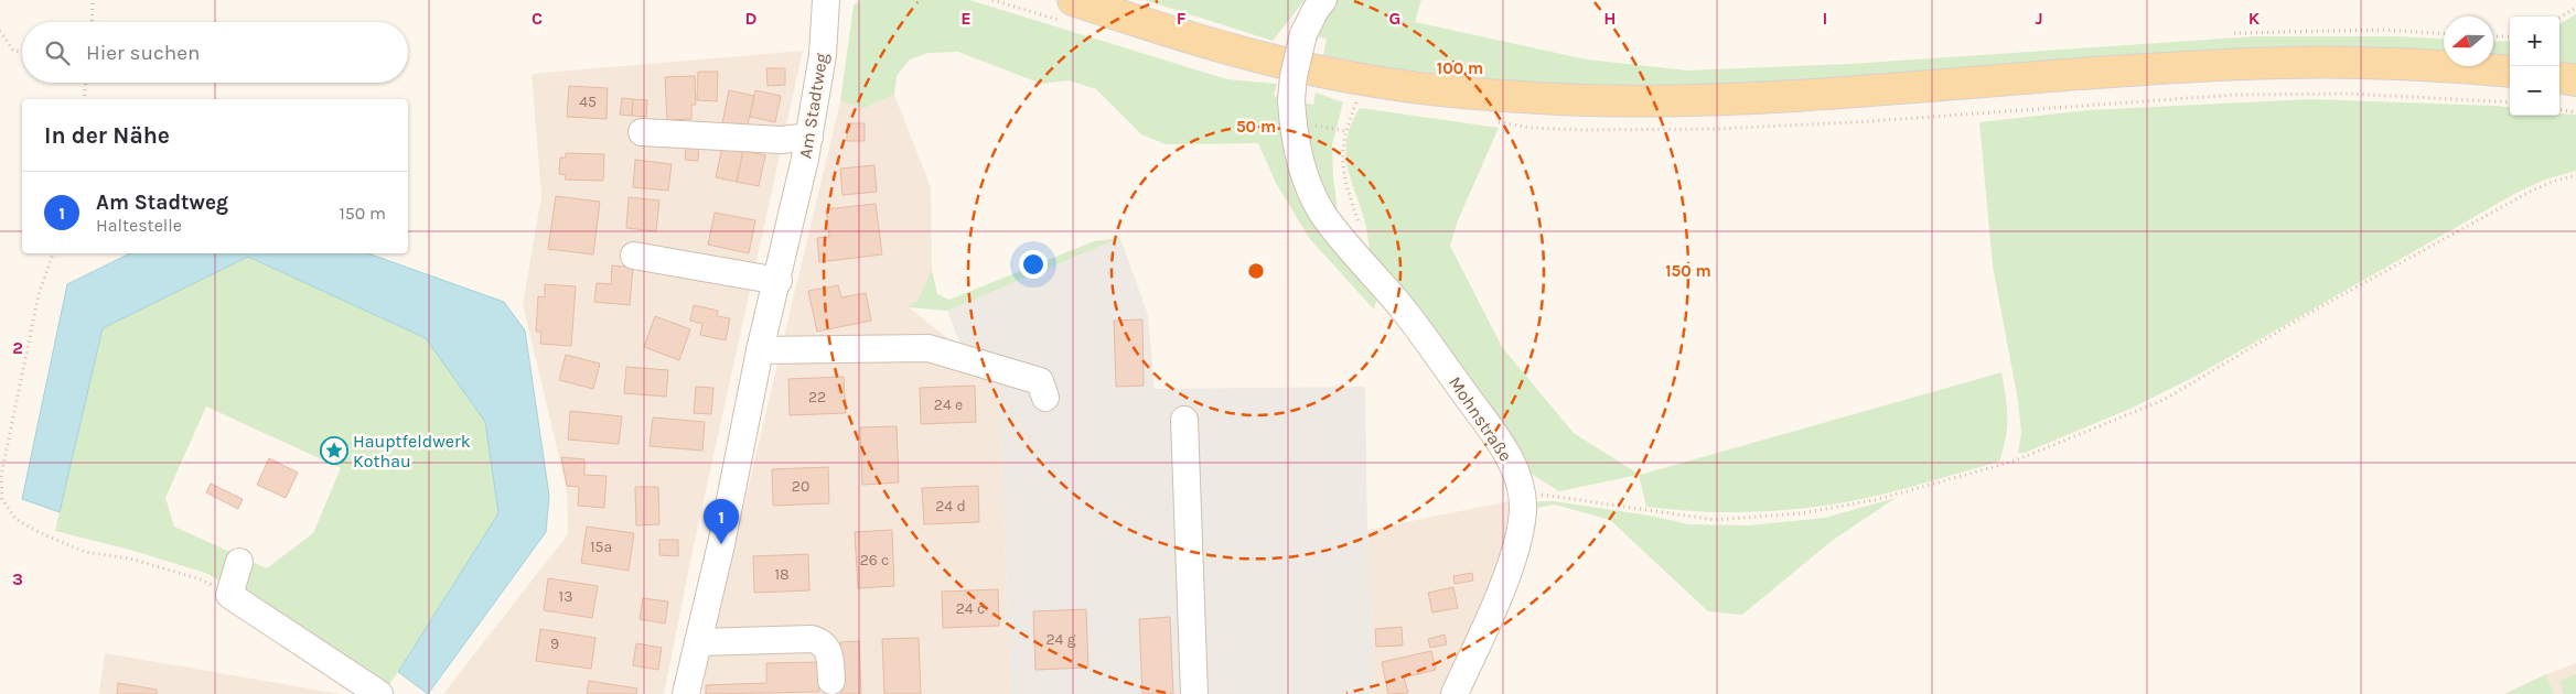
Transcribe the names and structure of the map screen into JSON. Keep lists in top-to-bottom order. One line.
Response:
{"streets":{"street":["Am Stadtweg","Mohnstraße"]},"places":{"place":["Hauptfeldwerk Kothau"]},"house_numbers":["45","22","24 e","20","24 d","15a","26 c","18","13","24 c","24 g","9"],"north":"left","page":{"map_buttons":["+","−"],"search":"Hier suchen","heading":"In der Nähe","list":[{"mark":"1","name":"Am Stadtweg","note":"Haltestelle","value":"150 m"}],"pins":"1"},"grid":{"columns":["C","D","E","F","G","H","I","J","K"],"rows":["2","3"]},"rings":["100 m","50 m","150 m"]}
